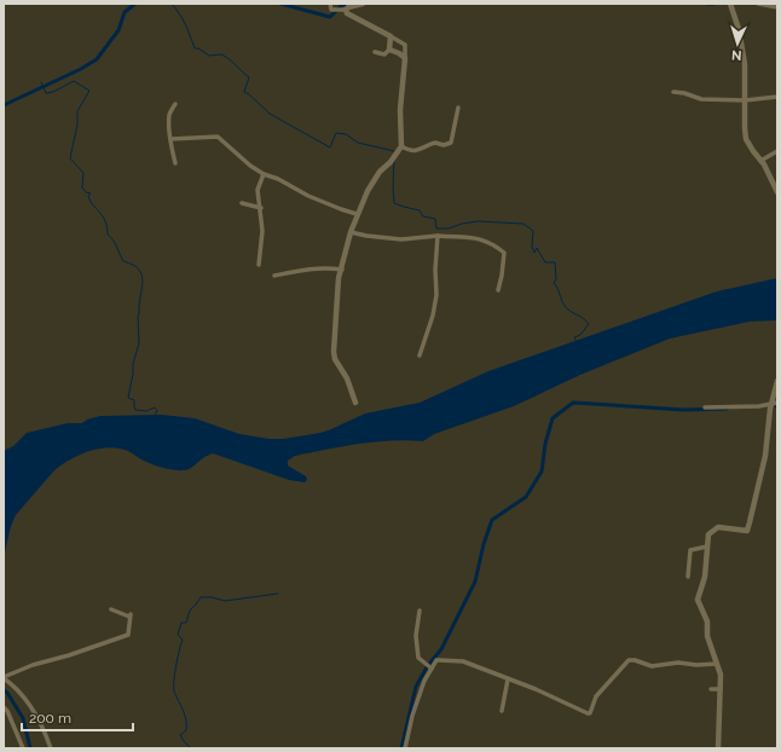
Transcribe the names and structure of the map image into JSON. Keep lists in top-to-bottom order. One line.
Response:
{"scale_bar":"200 m","north":"bottom"}
